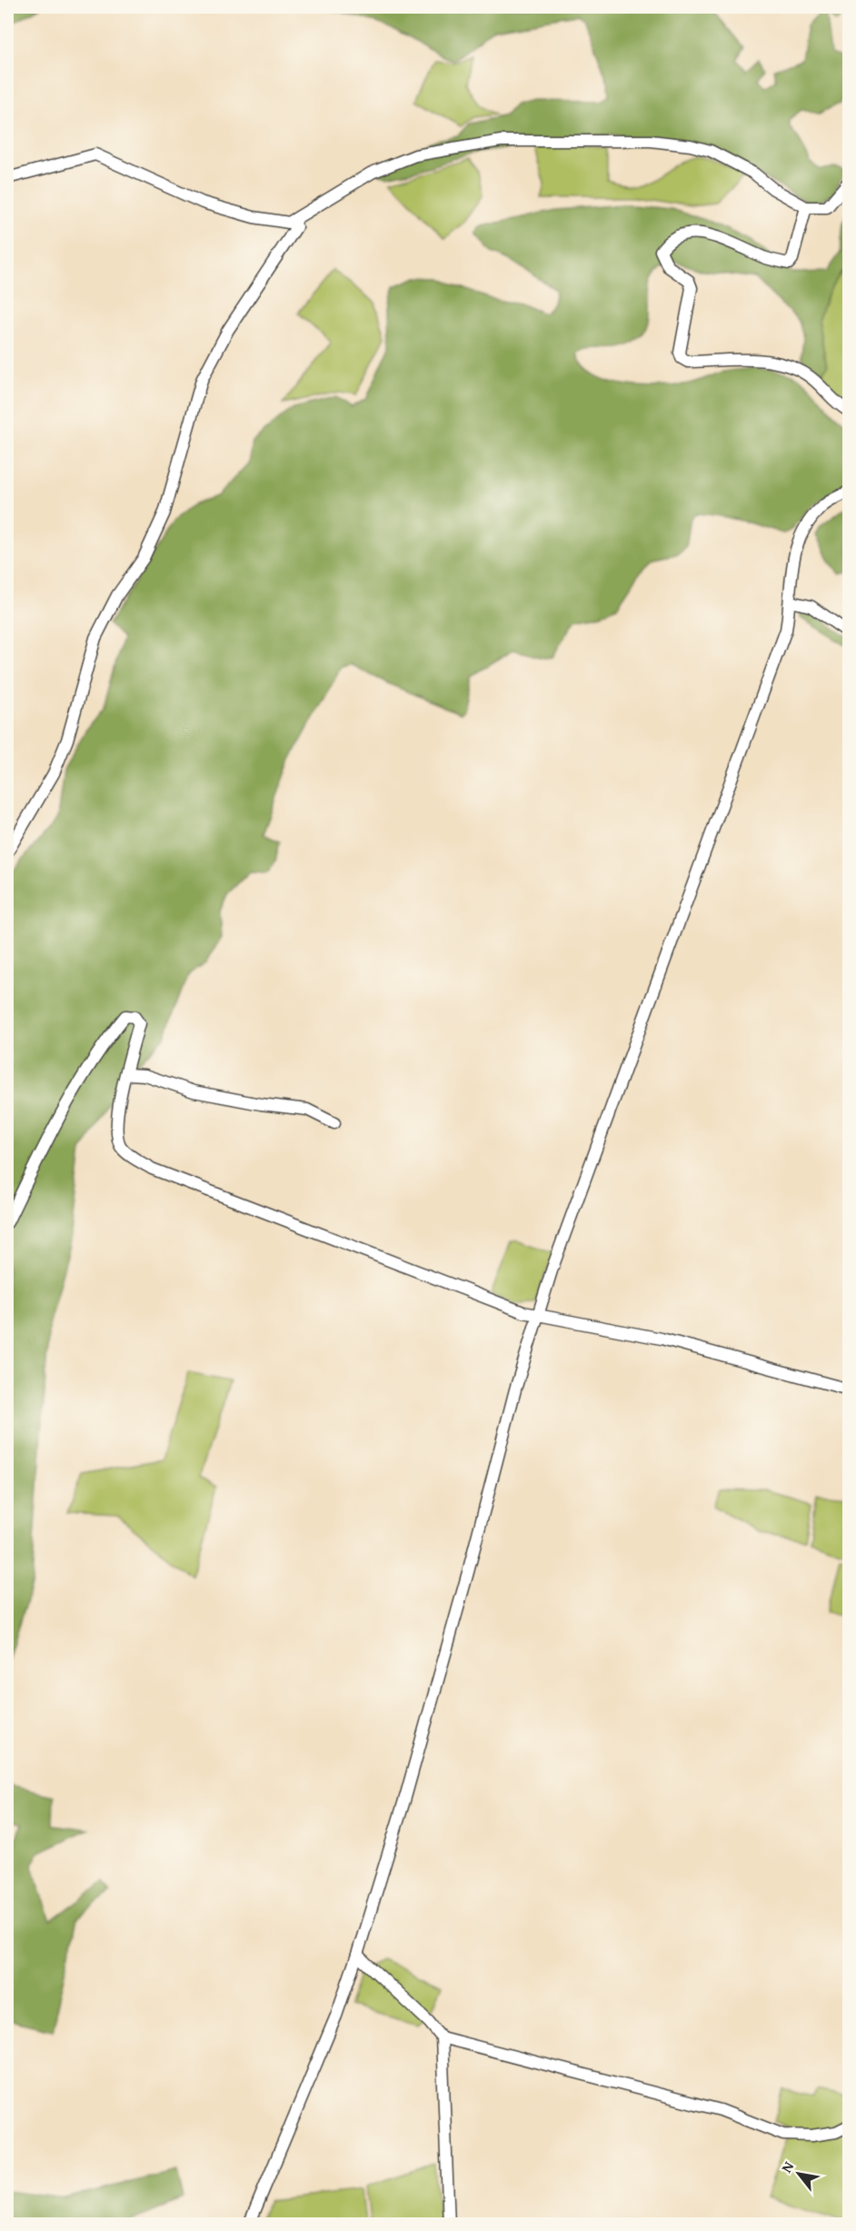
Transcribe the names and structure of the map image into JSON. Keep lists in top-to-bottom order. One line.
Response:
{"north":"top left"}
